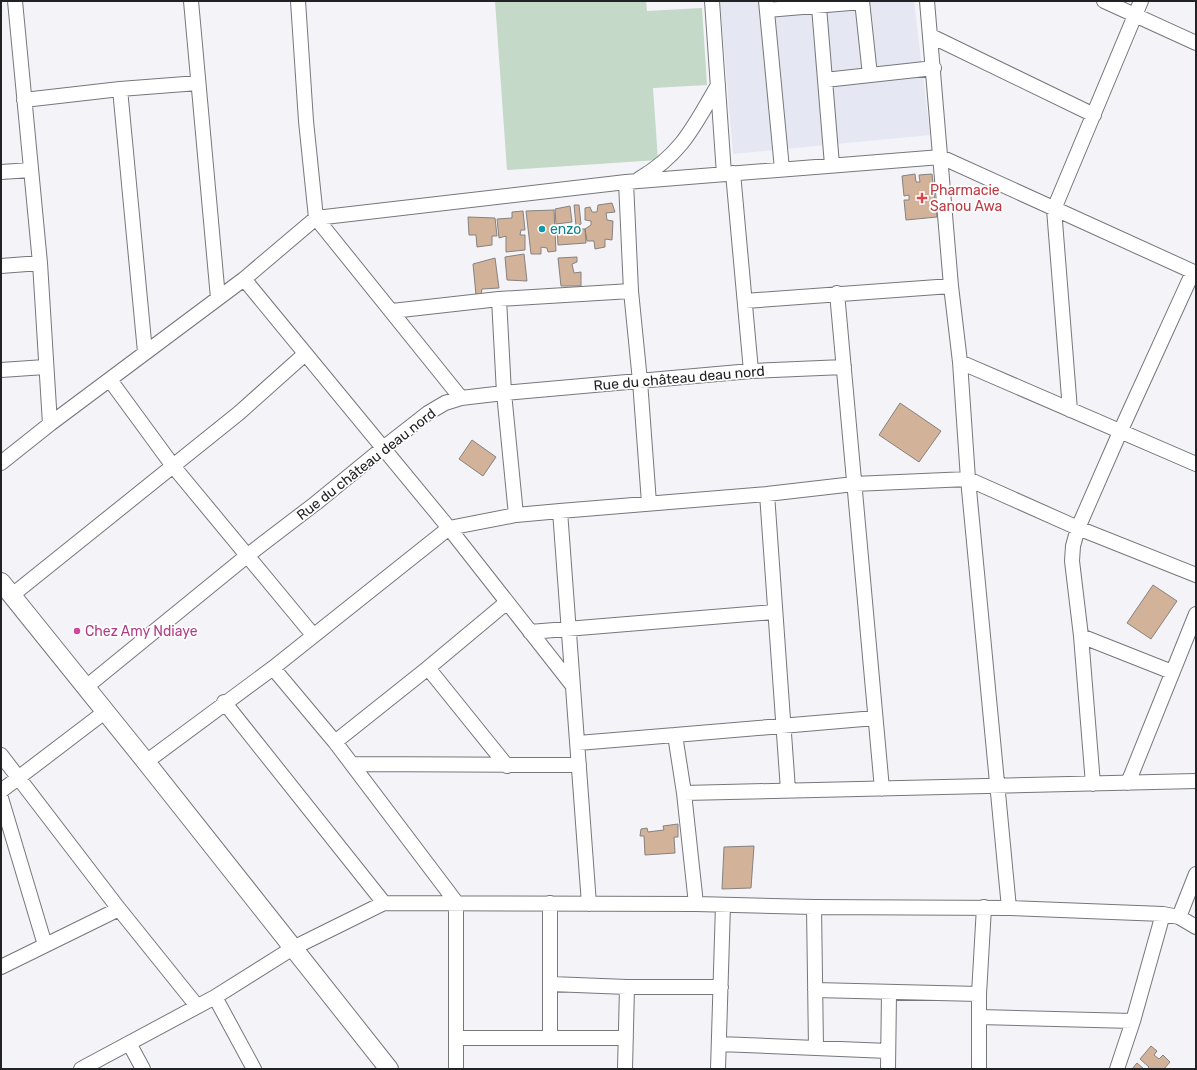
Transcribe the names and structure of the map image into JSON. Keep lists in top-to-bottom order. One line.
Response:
{"streets":{"street":["Rue du château deau nord"]},"places":{"health":["Pharmacie Sanou Awa"],"other":["enzo","Chez Amy Ndiaye"]}}
